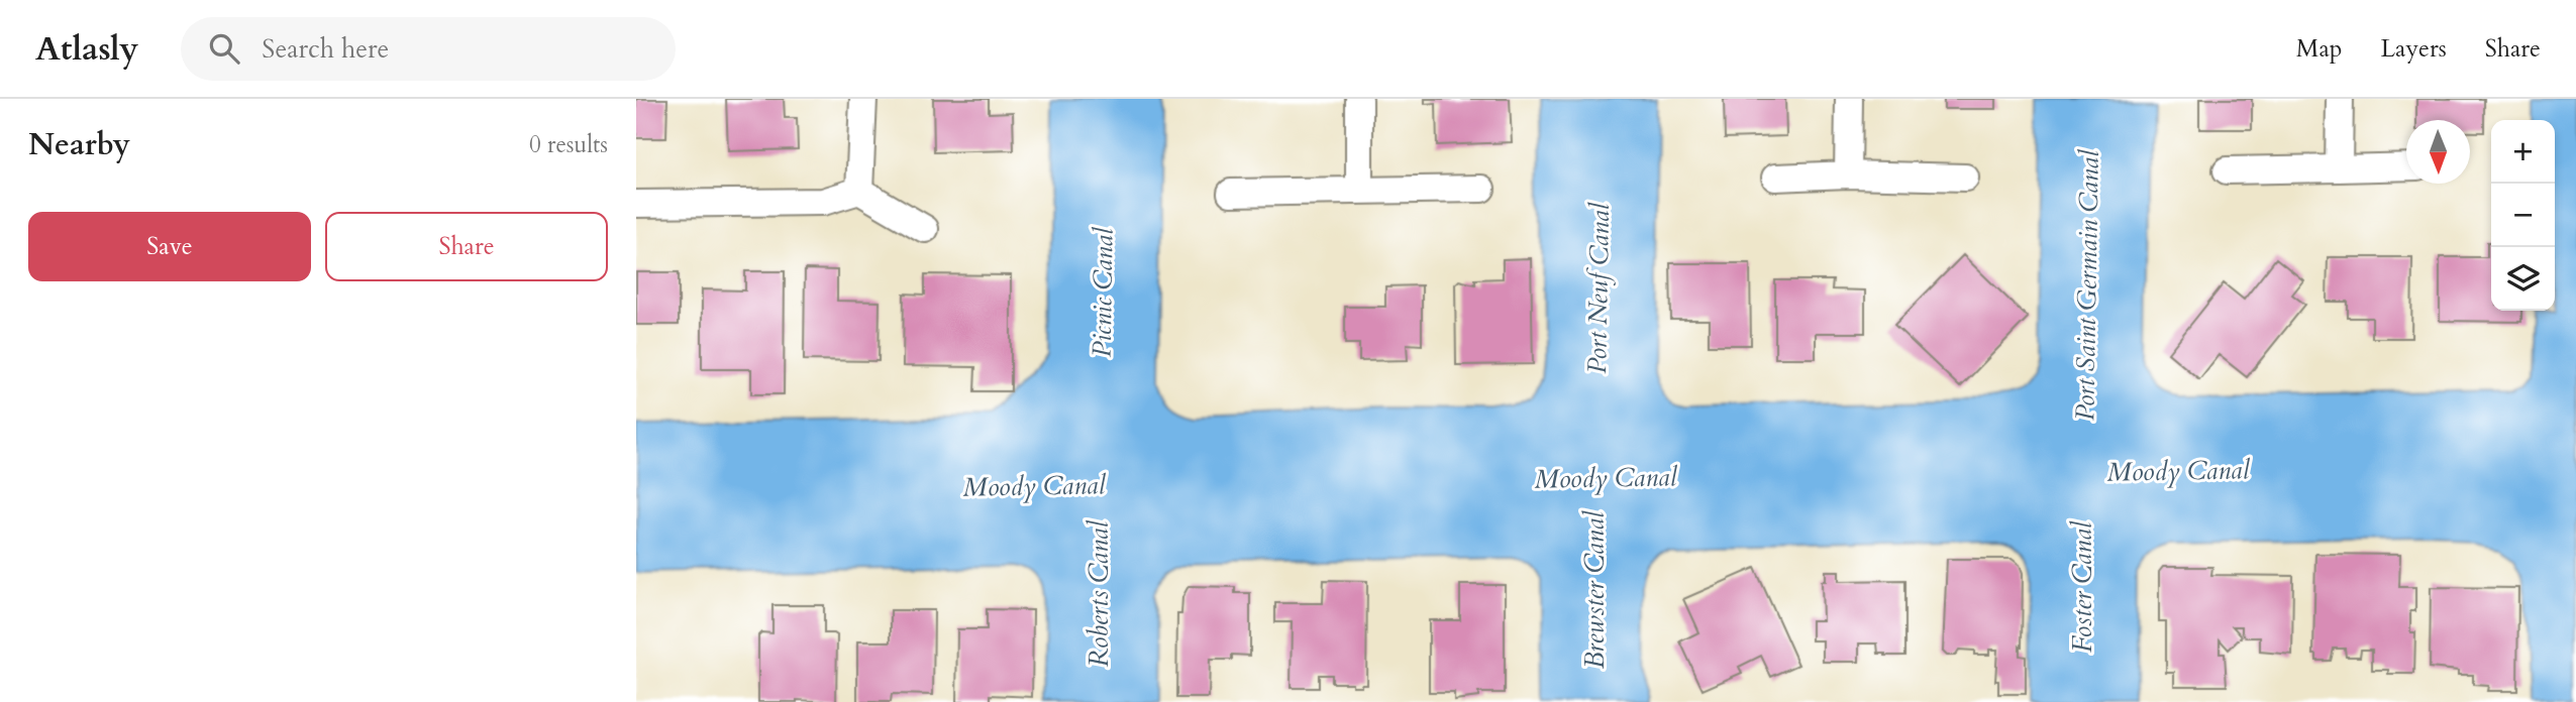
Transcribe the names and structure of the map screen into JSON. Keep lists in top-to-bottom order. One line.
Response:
{"water":["Port Saint Germain Canal","Port Neuf Canal","Picnic Canal","Moody Canal","Foster Canal","Brewster Canal","Roberts Canal"],"north":"bottom","page":{"header":"Atlasly","search":"Search here","nav":["Map","Layers","Share"],"heading":["Nearby","0 results"],"map_buttons":["+","−"],"buttons":["Save","Share"]}}
